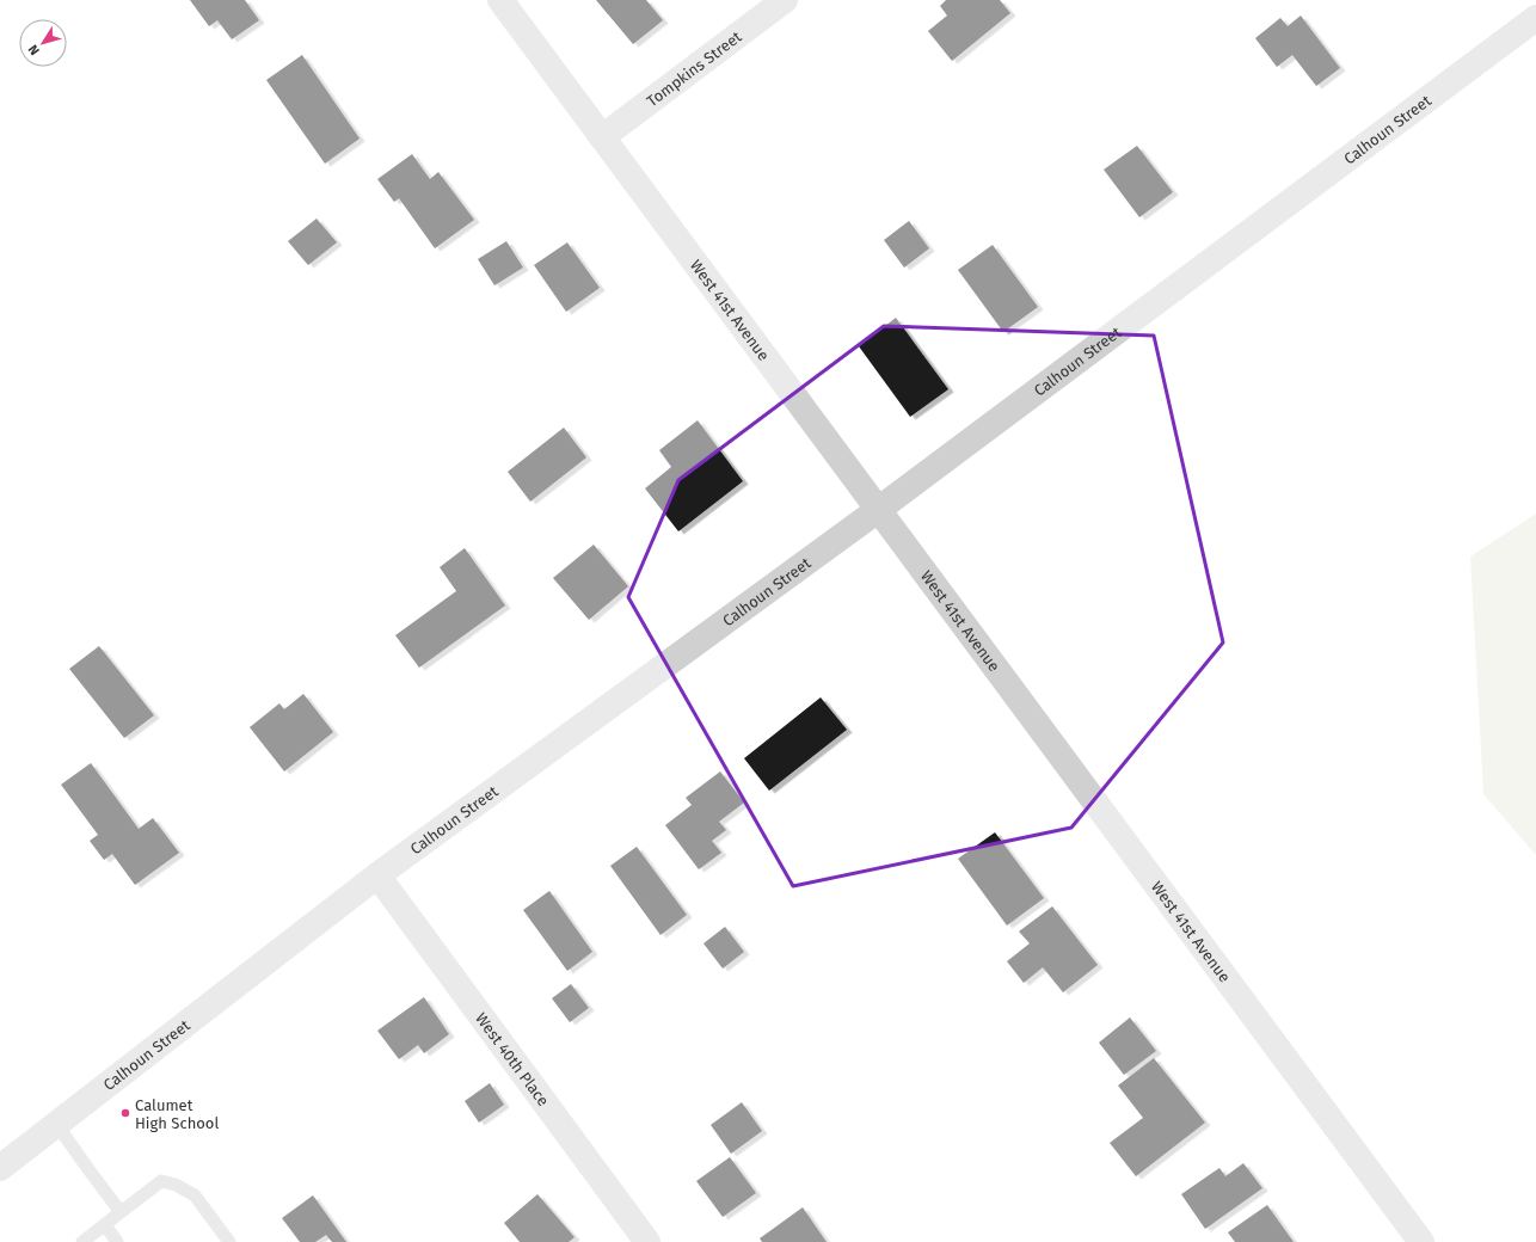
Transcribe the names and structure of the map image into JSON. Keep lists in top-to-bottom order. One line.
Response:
{"streets":{"street":["Tompkins Street","Calhoun Street","West 41st Avenue","West 40th Place"]},"crossings":[["Tompkins Street","West 41st Avenue"],["Calhoun Street","West 41st Avenue"],["Calhoun Street","West 40th Place"]],"places":["Calumet High School"],"north":"bottom left"}
